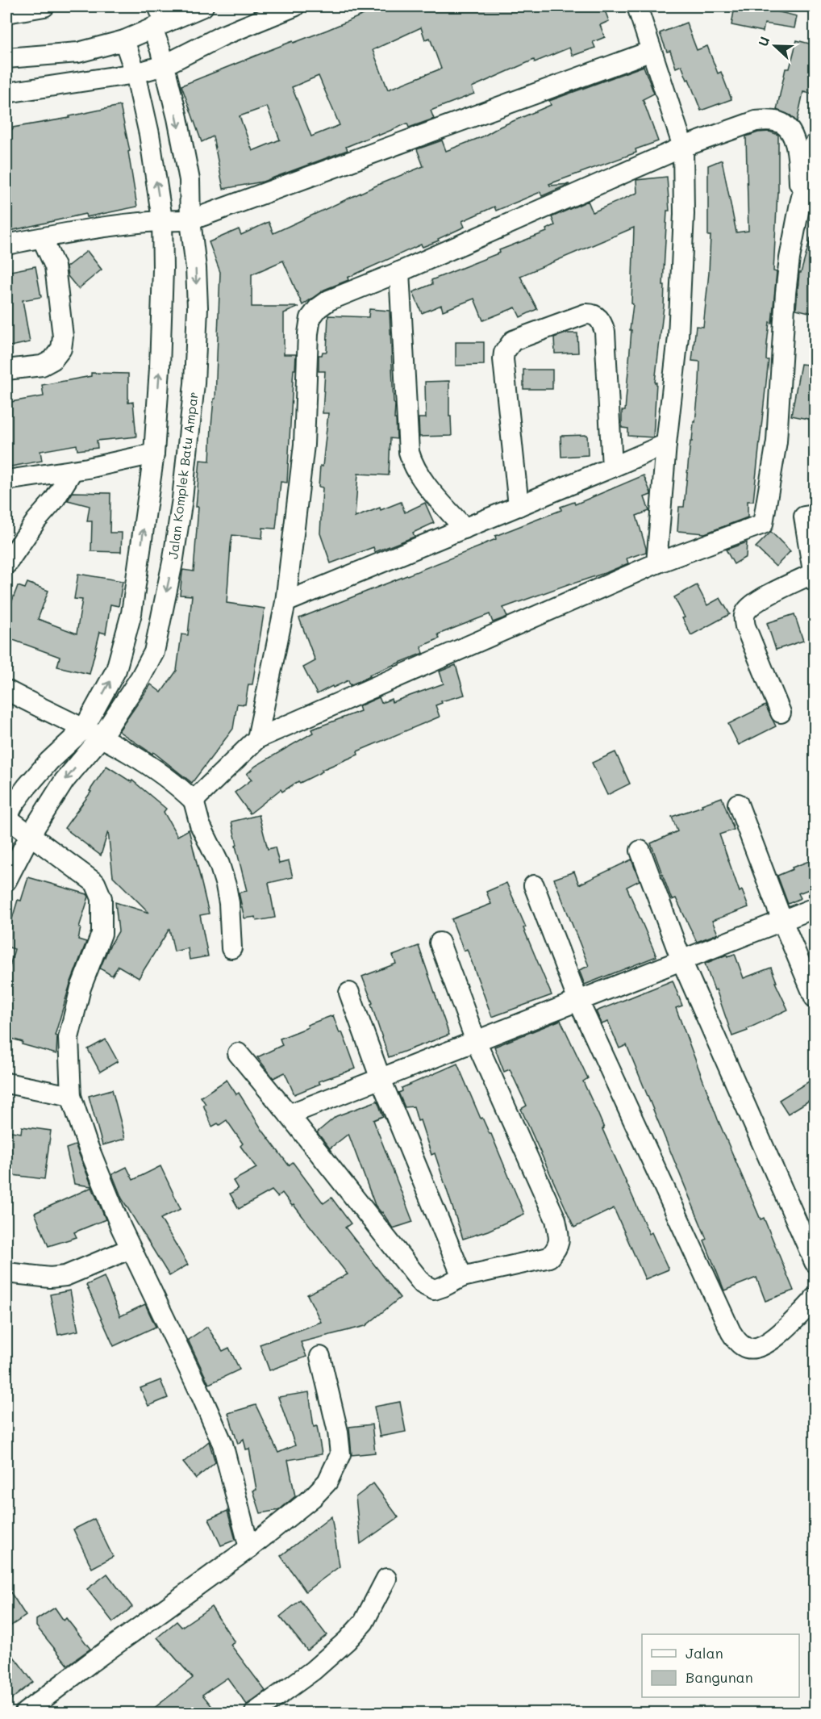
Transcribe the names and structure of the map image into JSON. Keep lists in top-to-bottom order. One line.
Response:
{"streets":{"street":["Jalan Komplek Batu Ampar"]},"legend":["Jalan","Bangunan"],"north":"left"}
